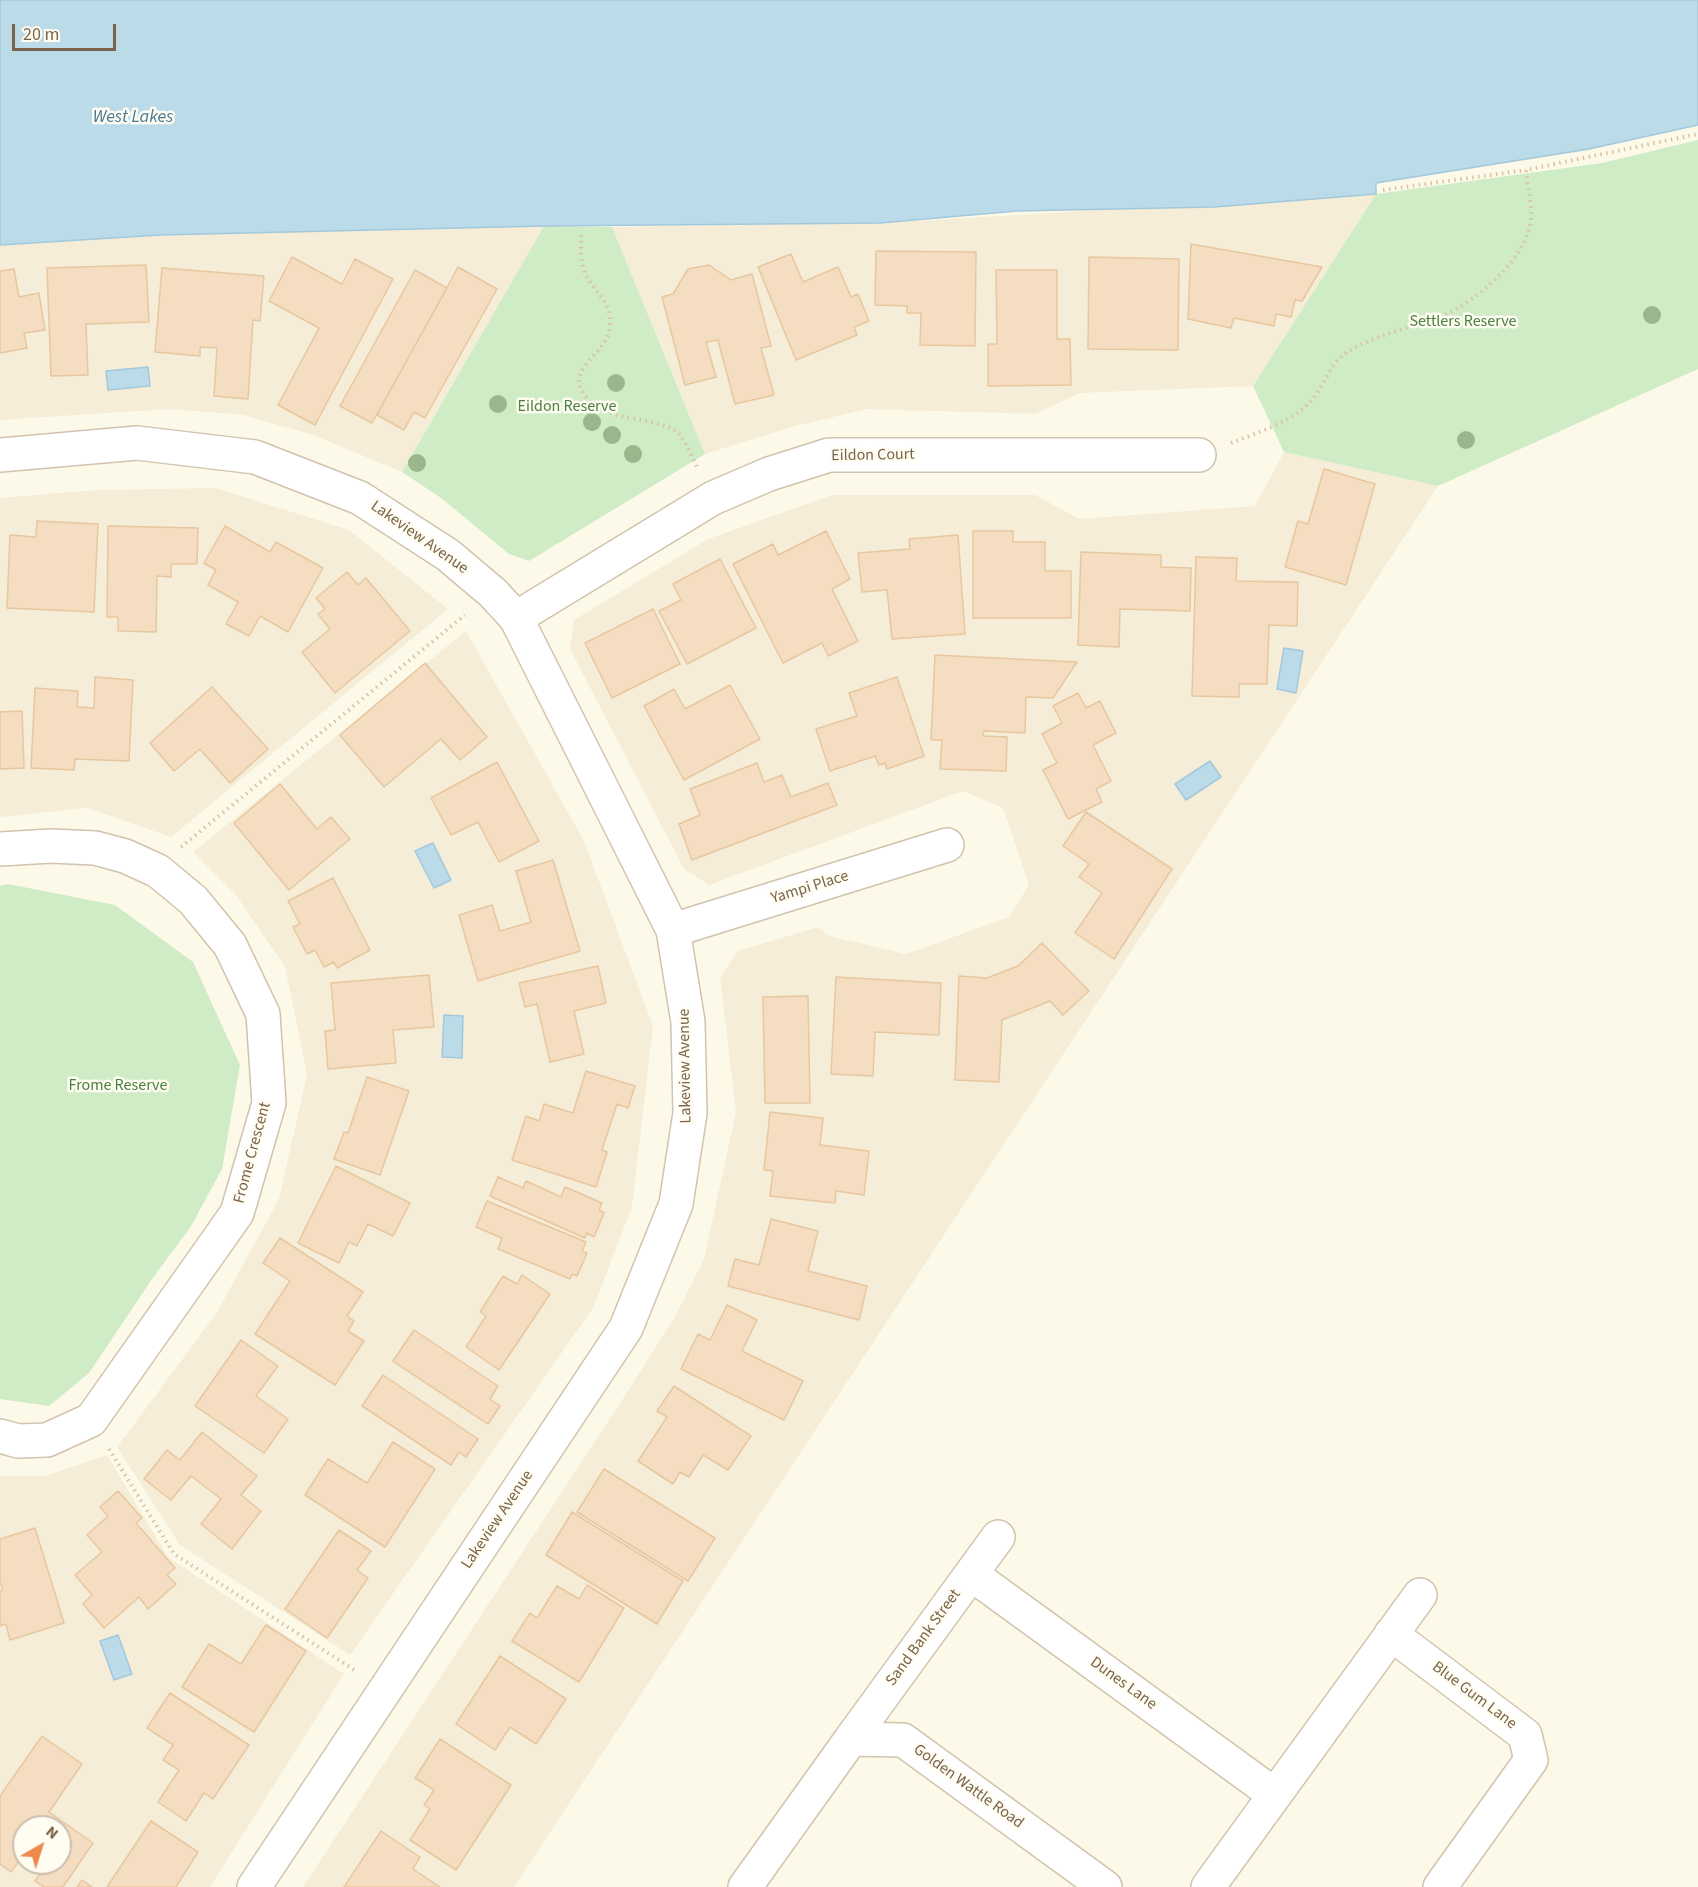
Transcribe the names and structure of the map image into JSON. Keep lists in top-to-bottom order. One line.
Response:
{"streets":{"street":["Eildon Court","Lakeview Avenue","Yampi Place","Frome Crescent","Sand Bank Street","Dunes Lane","Blue Gum Lane","Golden Wattle Road"]},"crossings":[["Eildon Court","Lakeview Avenue"],["Lakeview Avenue","Yampi Place"],["Sand Bank Street","Dunes Lane"],["Sand Bank Street","Golden Wattle Road"]],"water":["West Lakes"],"parks":["Settlers Reserve","Eildon Reserve","Frome Reserve"],"scale_bar":"20 m","north":"top right"}
